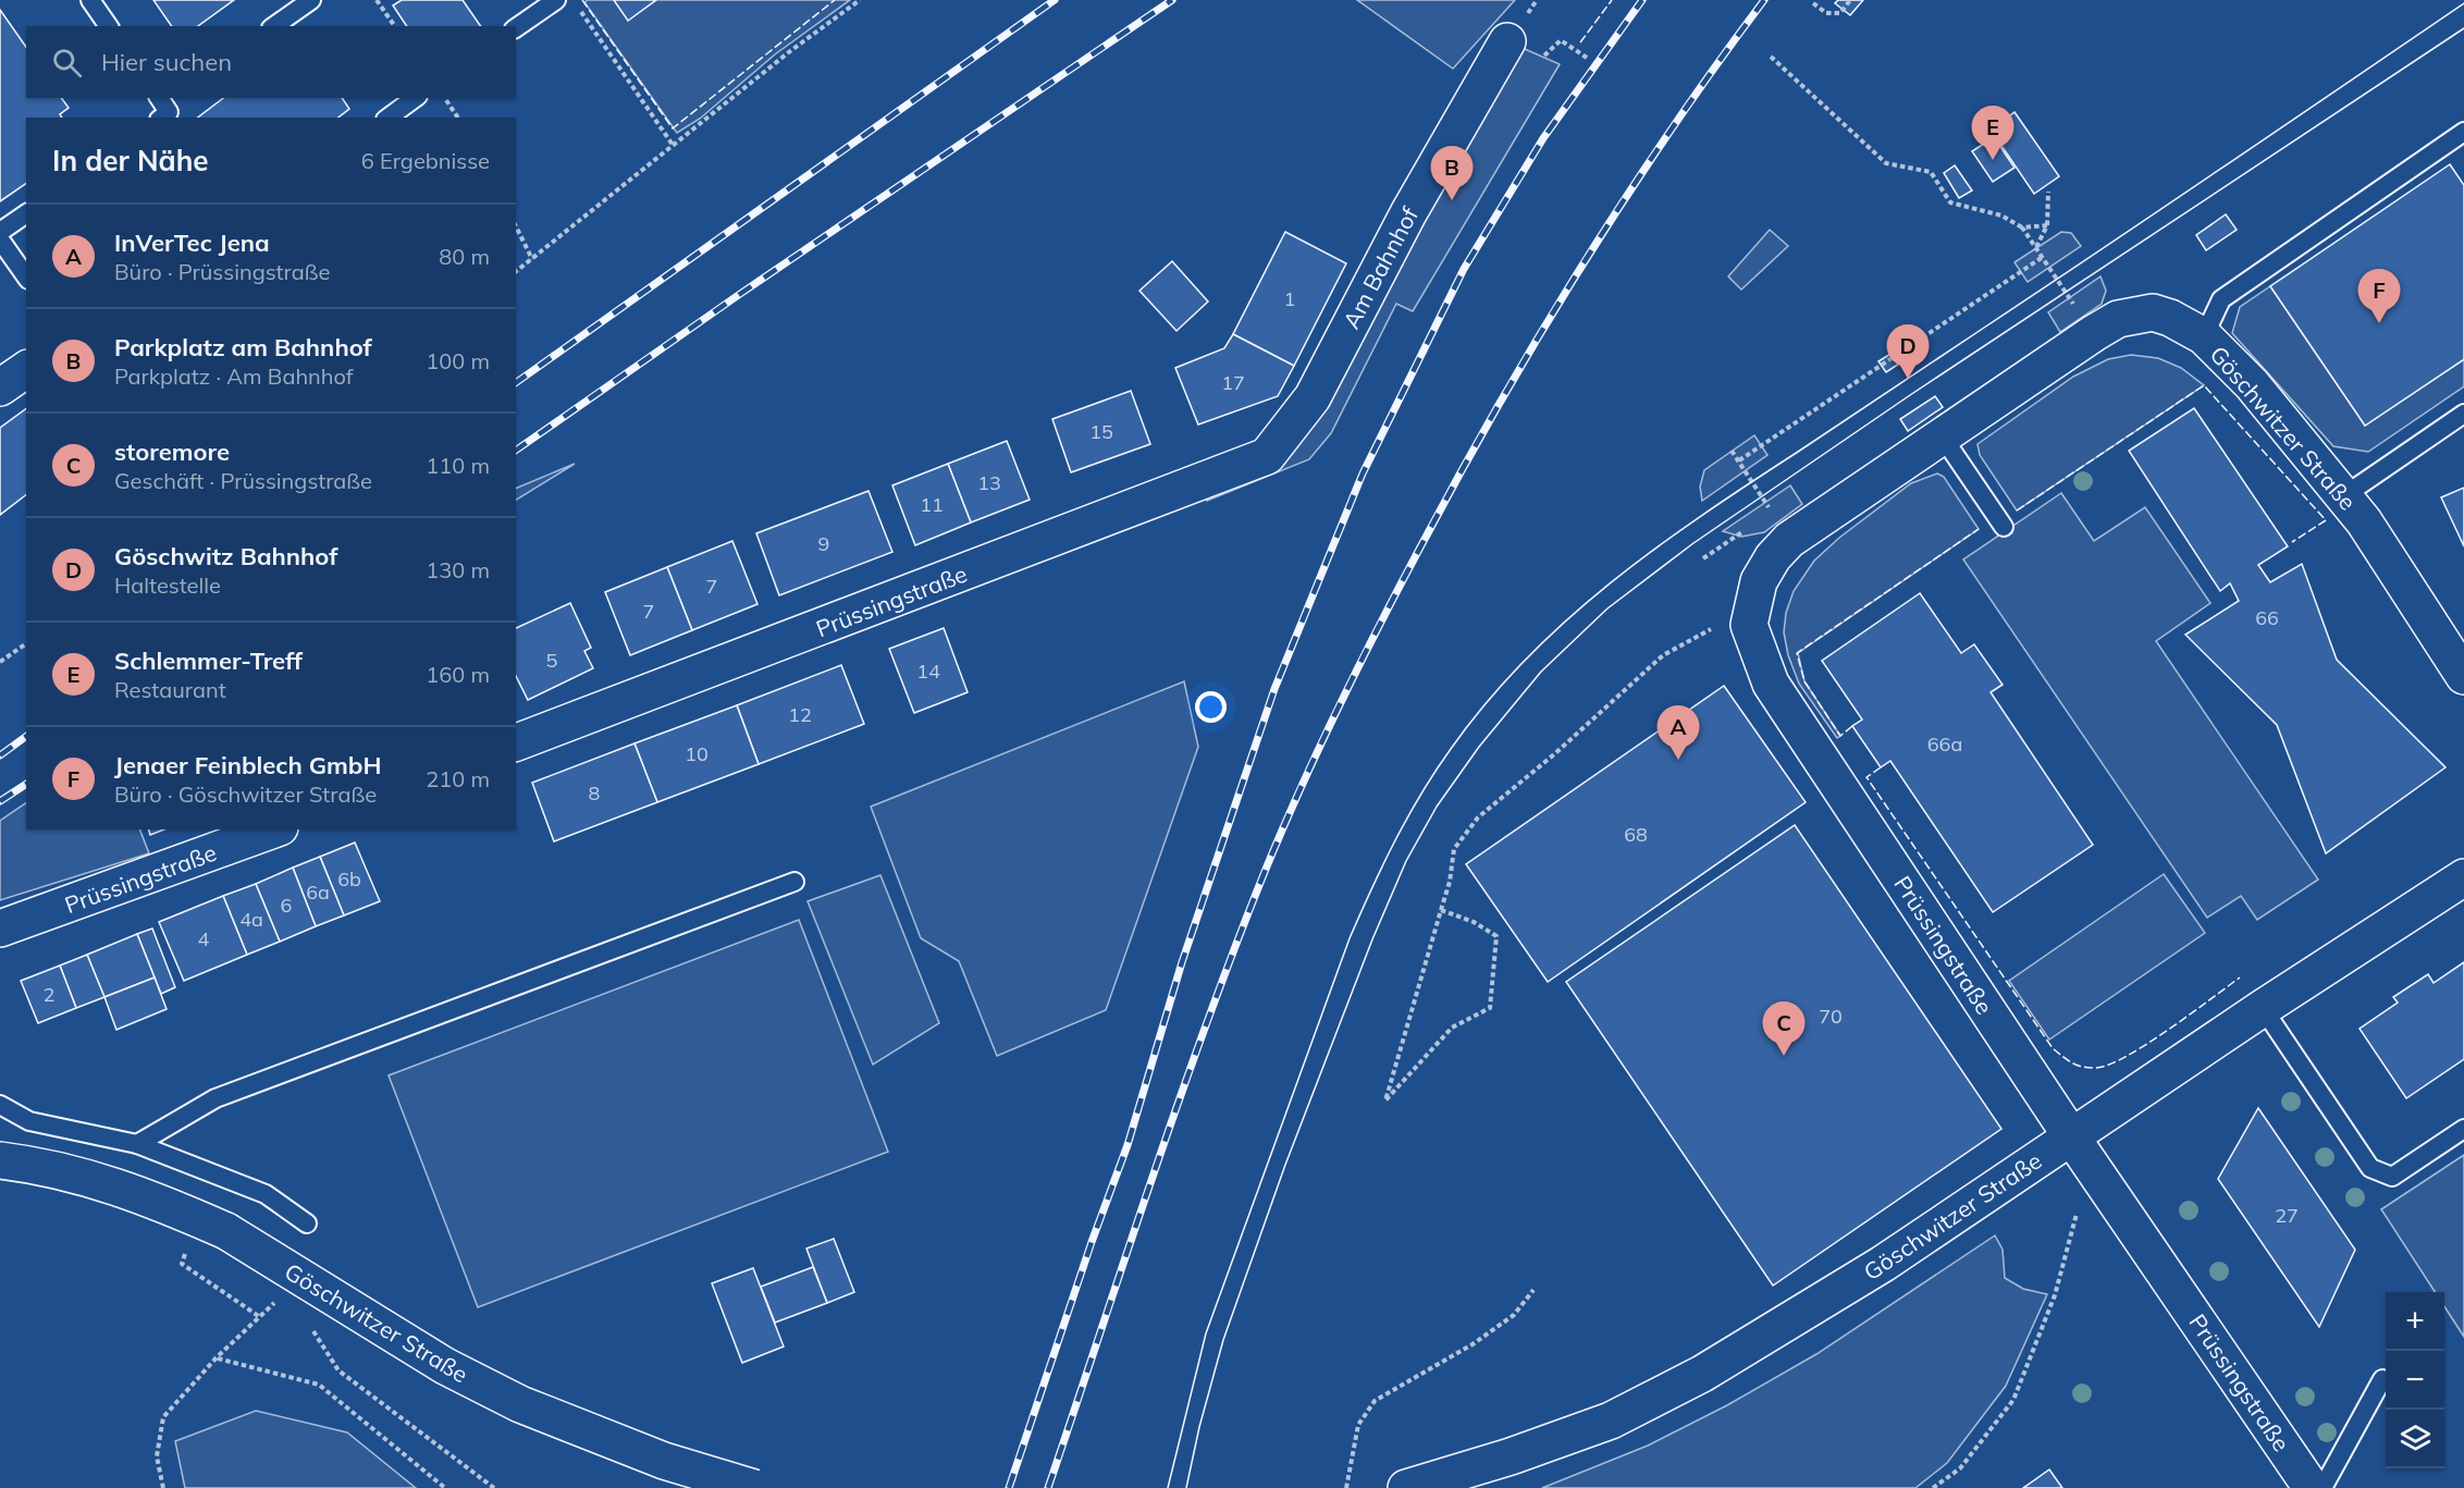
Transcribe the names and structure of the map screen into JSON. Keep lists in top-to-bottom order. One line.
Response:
{"streets":{"street":["Am Bahnhof","Göschwitzer Straße","Prüssingstraße"]},"crossings":[["Am Bahnhof","Prüssingstraße"],["Göschwitzer Straße","Prüssingstraße"]],"house_numbers":["1","17","15","13","11","9","7","7","66","5","14","12","66a","10","8","68","6b","6a","6","4a","4","2","70","27"],"page":{"search":"Hier suchen","pins":["E","B","F","D","A","C"],"heading":["In der Nähe","6 Ergebnisse"],"list":[{"mark":"A","name":"InVerTec Jena","note":"Büro · Prüssingstraße","value":"80 m"},{"mark":"B","name":"Parkplatz am Bahnhof","note":"Parkplatz · Am Bahnhof","value":"100 m"},{"mark":"C","name":"storemore","note":"Geschäft · Prüssingstraße","value":"110 m"},{"mark":"D","name":"Göschwitz Bahnhof","note":"Haltestelle","value":"130 m"},{"mark":"E","name":"Schlemmer-Treff","note":"Restaurant","value":"160 m"},{"mark":"F","name":"Jenaer Feinblech GmbH","note":"Büro · Göschwitzer Straße","value":"210 m"}],"map_buttons":["+","−"]}}
